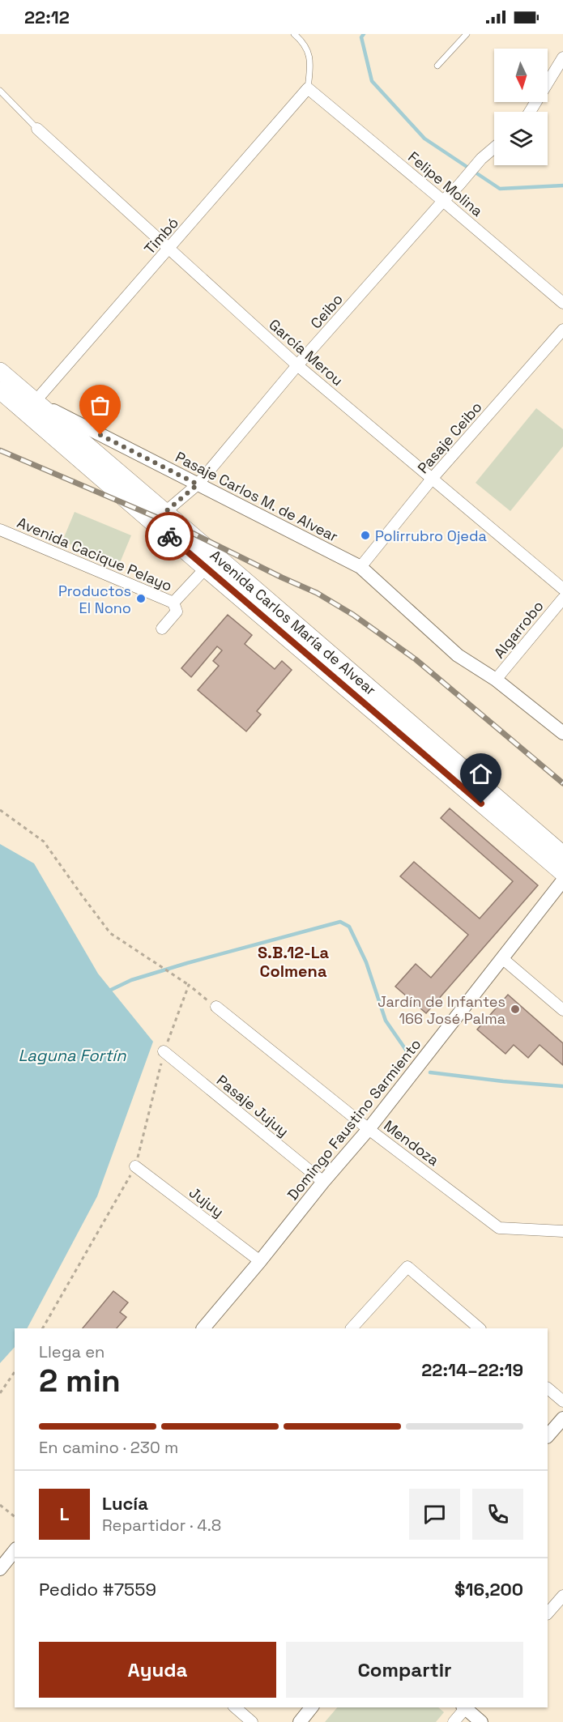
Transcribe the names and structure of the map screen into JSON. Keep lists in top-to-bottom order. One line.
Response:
{"streets":{"main road":["Avenida Carlos María de Alvear"],"street":["Felipe Molina","Timbó","Ceibo","García Merou","Pasaje Ceibo","Pasaje Carlos M. de Alvear","Avenida Cacique Pelayo","Algarrobo","Pasaje Jujuy","Domingo Faustino Sarmiento","Mendoza","Jujuy"]},"crossings":[["Felipe Molina","Timbó"],["Felipe Molina","Ceibo"],["Timbó","García Merou"],["Timbó","Pasaje Carlos M. de Alvear"],["Timbó","Avenida Carlos María de Alvear"],["Ceibo","García Merou"],["Ceibo","Pasaje Carlos M. de Alvear"],["Ceibo","Avenida Carlos María de Alvear"],["García Merou","Pasaje Ceibo"],["Pasaje Ceibo","Pasaje Carlos M. de Alvear"],["Pasaje Carlos M. de Alvear","Avenida Carlos María de Alvear"],["Pasaje Carlos M. de Alvear","Algarrobo"],["Avenida Cacique Pelayo","Avenida Carlos María de Alvear"],["Pasaje Jujuy","Domingo Faustino Sarmiento"],["Domingo Faustino Sarmiento","Mendoza"],["Domingo Faustino Sarmiento","Jujuy"]],"districts":["S.B.12-La Colmena"],"water":["Laguna Fortín"],"places":["Polirrubro Ojeda","Productos El Nono","Jardín de Infantes 166 José Palma"],"north":"bottom","page":{"status":"22:12","heading":["2 min","Llega en","22:14–22:19"],"panel":["Lucía","Repartidor · 4.8","Pedido #7559","$16,200"],"bar":"En camino · 230 m","round":"L","buttons":["Ayuda","Compartir"]}}
